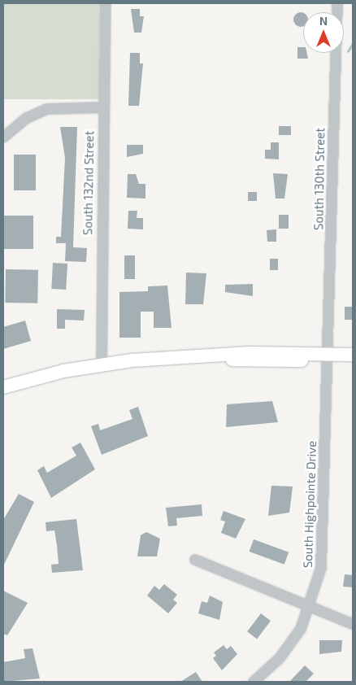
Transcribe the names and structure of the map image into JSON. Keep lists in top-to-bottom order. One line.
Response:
{"streets":{"street":["South 130th Street","South 132nd Street","South Highpointe Drive"]},"crossings":[["South 130th Street","South Highpointe Drive"]],"north":"top"}
